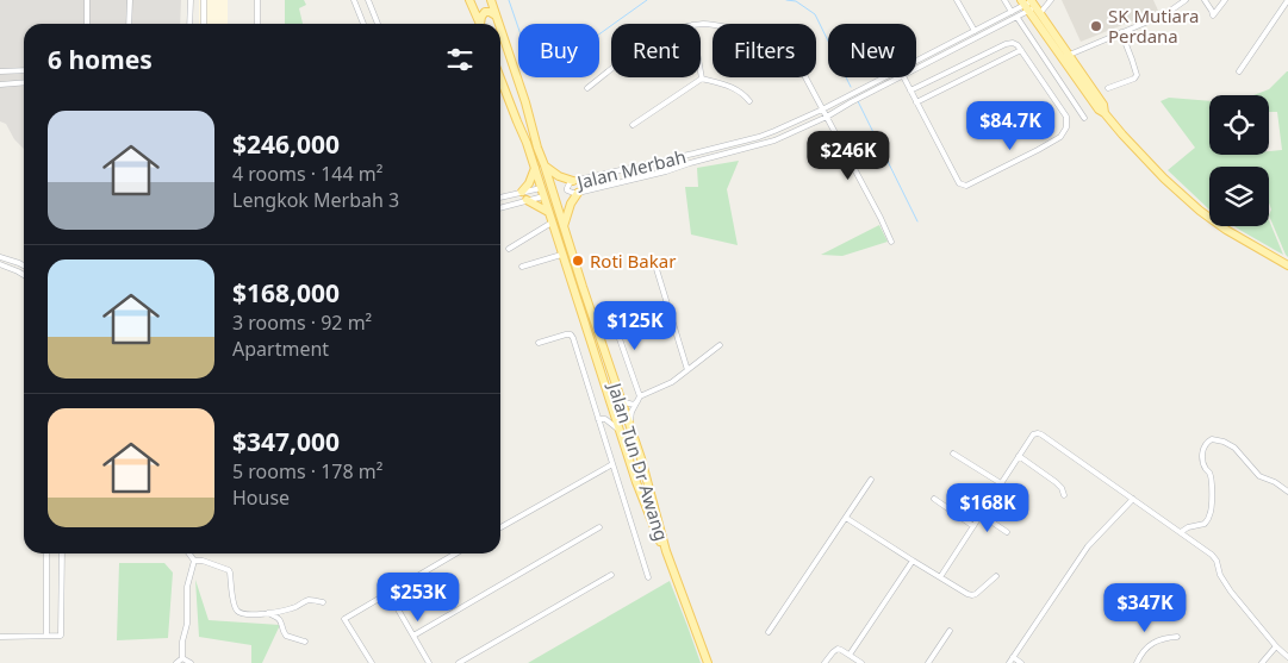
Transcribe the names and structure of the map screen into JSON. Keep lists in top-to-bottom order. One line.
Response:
{"streets":{"main road":["Jalan Tun Dr Awang"],"street":["Jalan Merbah"]},"places":["SK Mutiara Perdana","Roti Bakar"],"page":{"chip":["Buy","Rent","Filters","New"],"heading":"6 homes","list":[{"name":"$246,000","note":"4 rooms · 144 m² · Lengkok Merbah 3"},{"name":"$168,000","note":"3 rooms · 92 m² · Apartment"},{"name":"$347,000","note":"5 rooms · 178 m² · House"}],"price":["$84.7K","$246K","$125K","$168K","$253K","$347K"]}}
